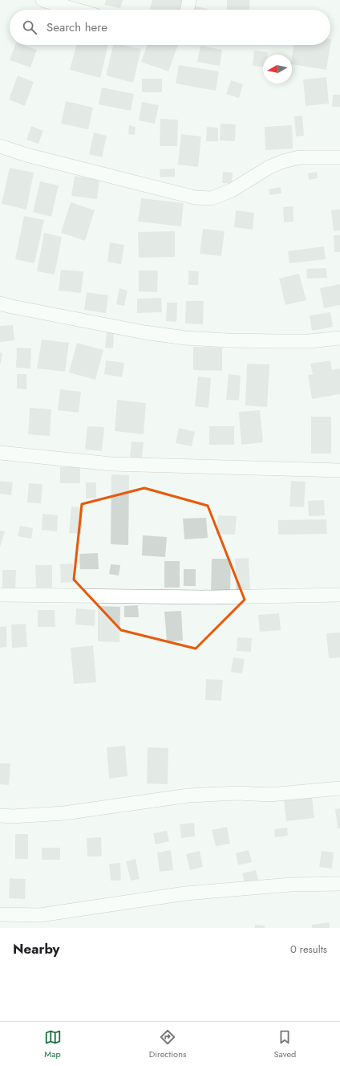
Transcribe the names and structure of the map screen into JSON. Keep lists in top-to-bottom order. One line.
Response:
{"north":"left","page":{"search":"Search here","heading":["Nearby","0 results"],"nav":["Map","Directions","Saved"]}}
